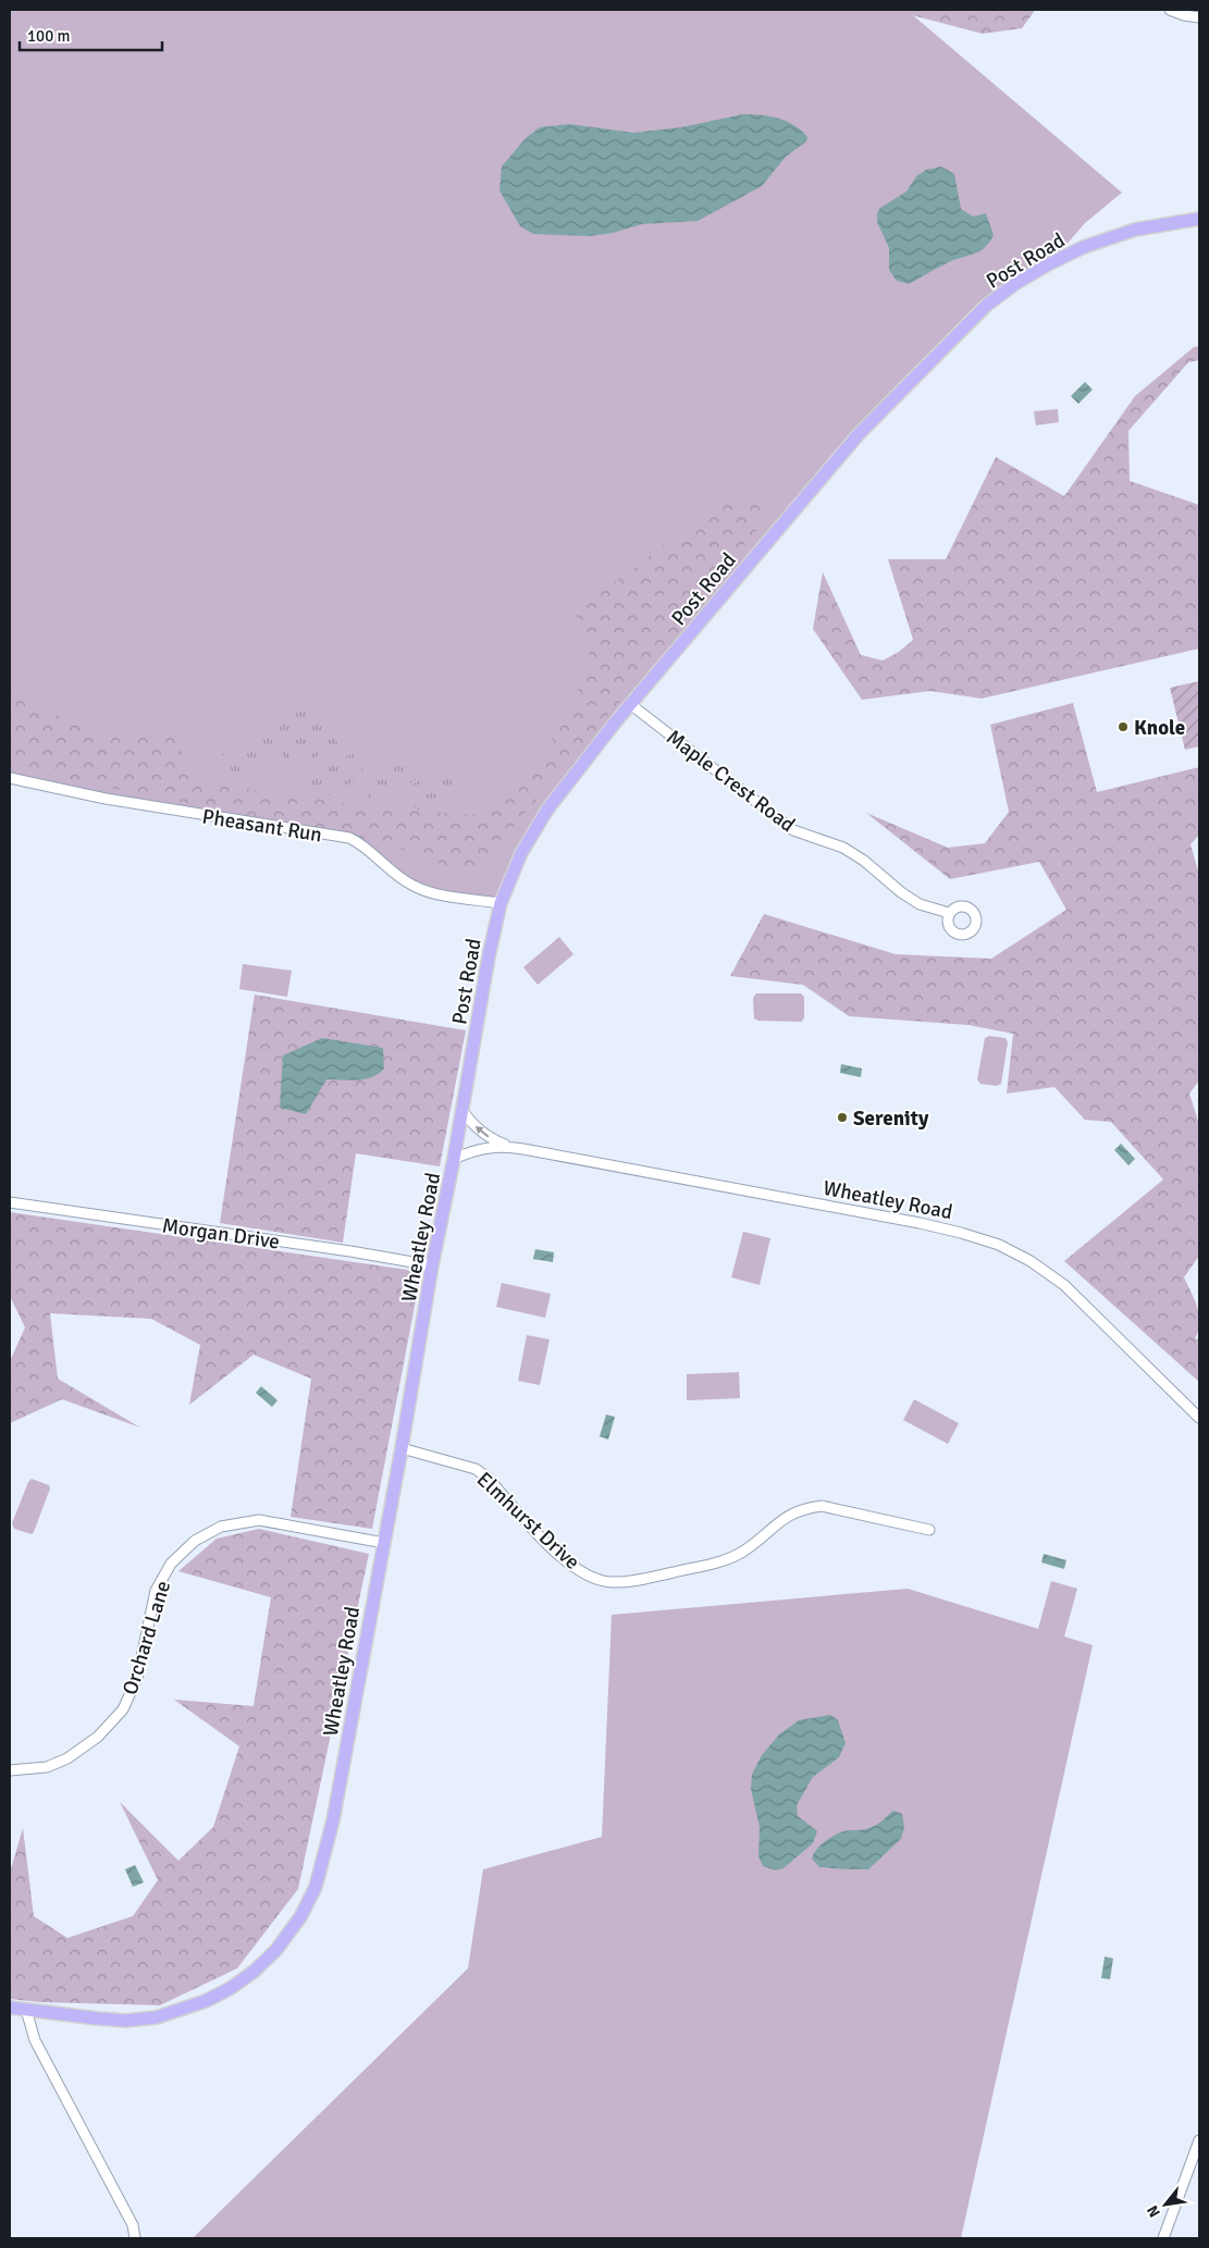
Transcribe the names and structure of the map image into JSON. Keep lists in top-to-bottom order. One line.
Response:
{"streets":{"main road":["Post Road","Wheatley Road"],"street":["Maple Crest Road","Pheasant Run","Morgan Drive","Elmhurst Drive","Orchard Lane"]},"crossings":[["Post Road","Maple Crest Road"],["Post Road","Pheasant Run"],["Post Road","Wheatley Road"],["Wheatley Road","Morgan Drive"],["Wheatley Road","Elmhurst Drive"],["Wheatley Road","Orchard Lane"]],"places":["Knole","Serenity"],"scale_bar":"100 m","north":"bottom left"}
